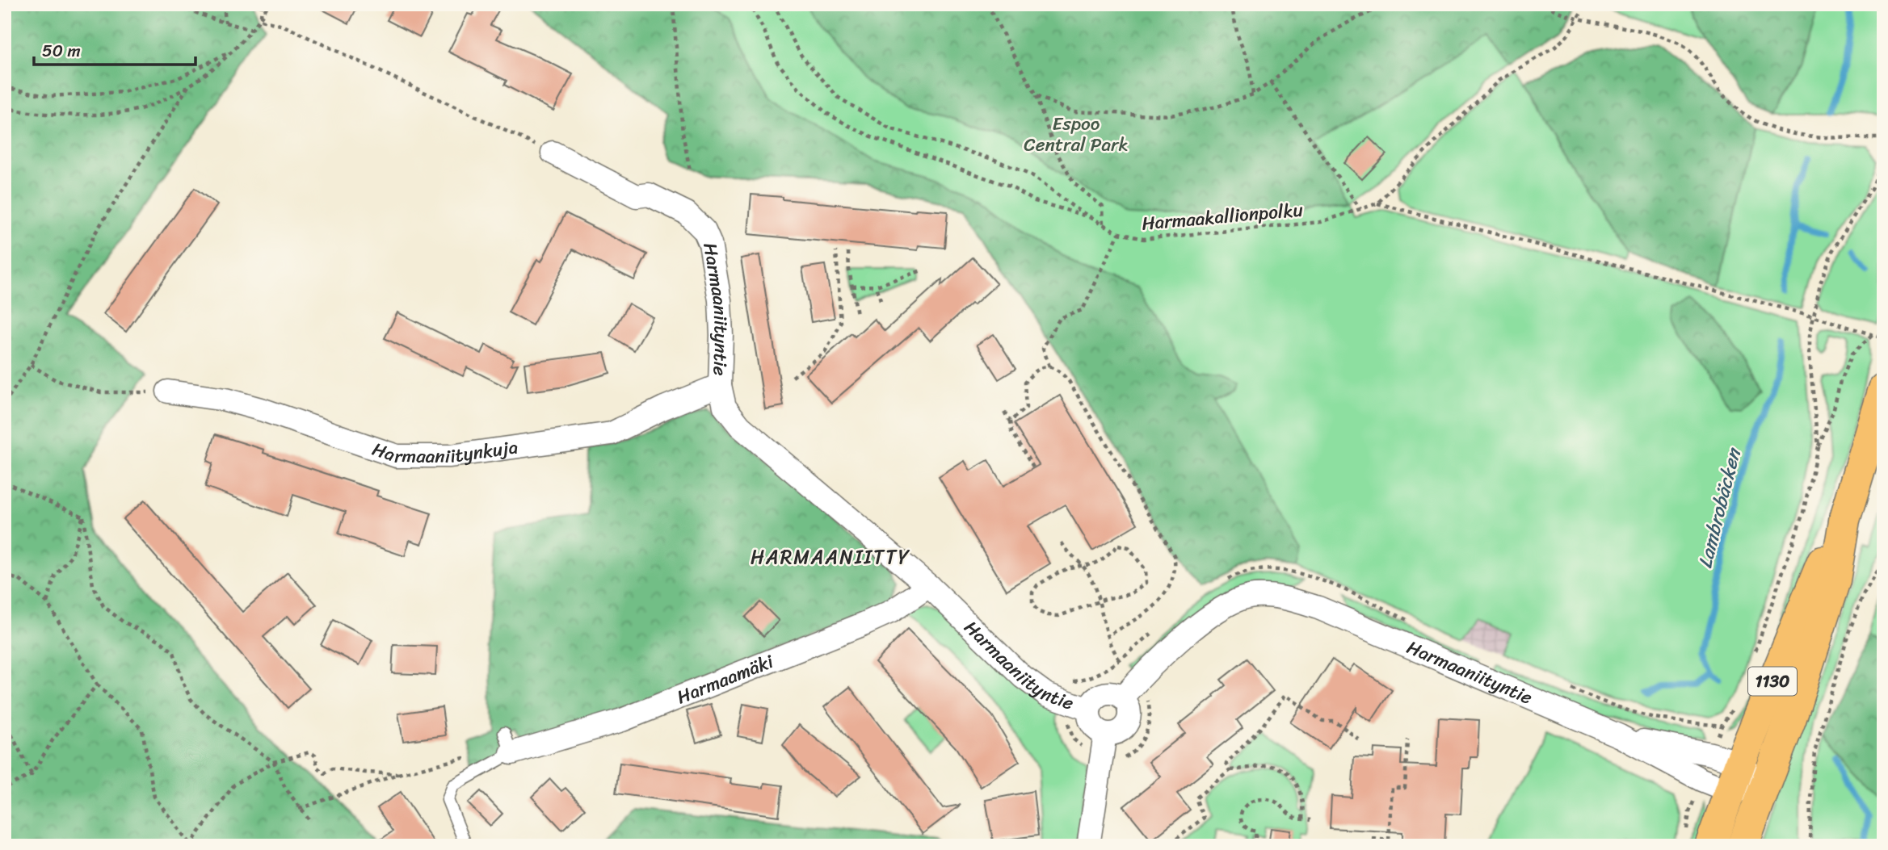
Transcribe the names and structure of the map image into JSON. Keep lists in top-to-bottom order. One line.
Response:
{"streets":{"main road":["1130"],"street":["Harmaaniityntie","Harmaaniitynkuja","Harmaamäki"],"path":["Harmaakallionpolku"]},"crossings":[["Harmaaniityntie","Harmaaniitynkuja"],["Harmaaniityntie","Harmaamäki"],["Harmaaniityntie","1130"]],"districts":["HARMAANIITTY"],"water":["Lambrobäcken"],"parks":["Espoo Central Park"],"scale_bar":"50 m"}
